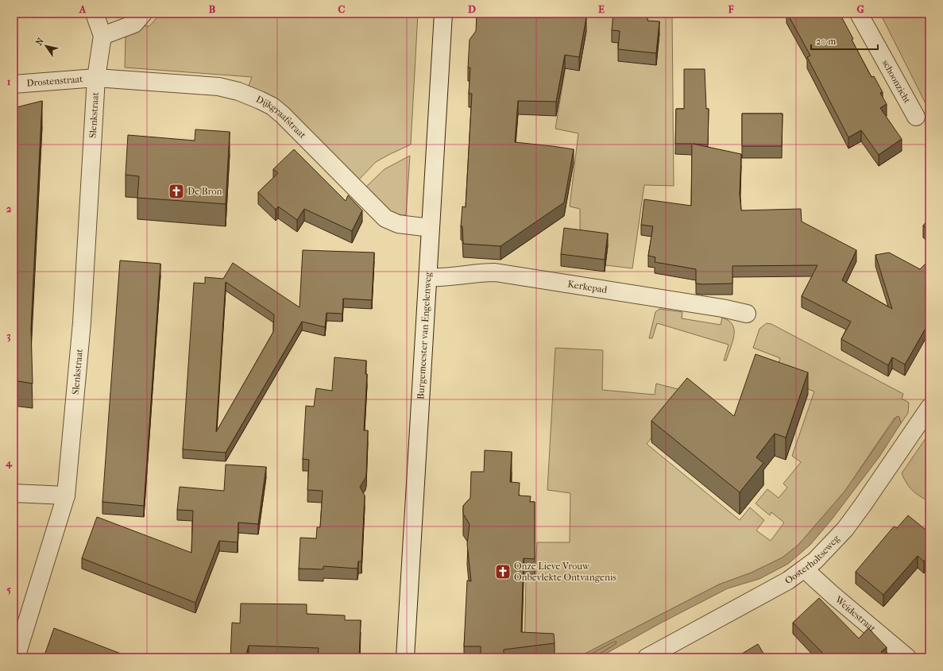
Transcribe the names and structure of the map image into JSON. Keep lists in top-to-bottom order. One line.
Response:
{"streets":{"street":["Drostenstraat","schoonzicht","Slenkstraat","Dijkgraafstraat","Kerkepad","Burgemeester van Engelenweg","Oosterholtseweg","Weidestraat"]},"crossings":[["Drostenstraat","Slenkstraat"],["Drostenstraat","Dijkgraafstraat"],["Slenkstraat","Dijkgraafstraat"],["Dijkgraafstraat","Burgemeester van Engelenweg"],["Kerkepad","Burgemeester van Engelenweg"],["Oosterholtseweg","Weidestraat"]],"places":{"church":["De Bron","Onze Lieve Vrouw Onbevlekte Ontvangenis"]},"scale_bar":"20 m","north":"top left","grid":{"columns":["A","B","C","D","E","F","G"],"rows":["1","2","3","4","5"]}}
